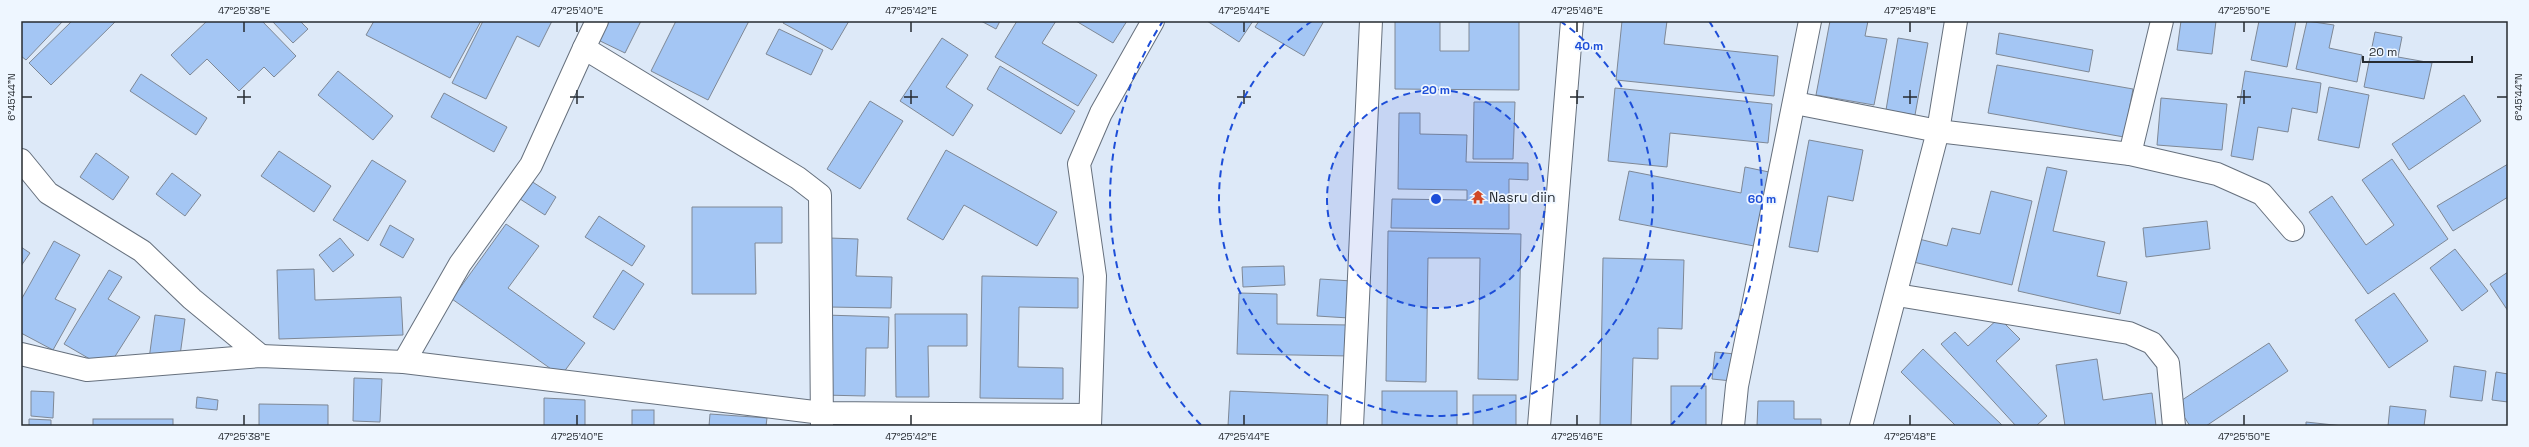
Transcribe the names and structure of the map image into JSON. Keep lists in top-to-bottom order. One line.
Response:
{"places":{"temple":["Nasru diin"]},"scale_bar":"20 m","coordinates":["47°25'38\"E","47°25'40\"E","47°25'42\"E","47°25'44\"E","47°25'46\"E","47°25'48\"E","47°25'50\"E","6°45'44\"N"],"rings":["40 m","20 m","60 m"]}
